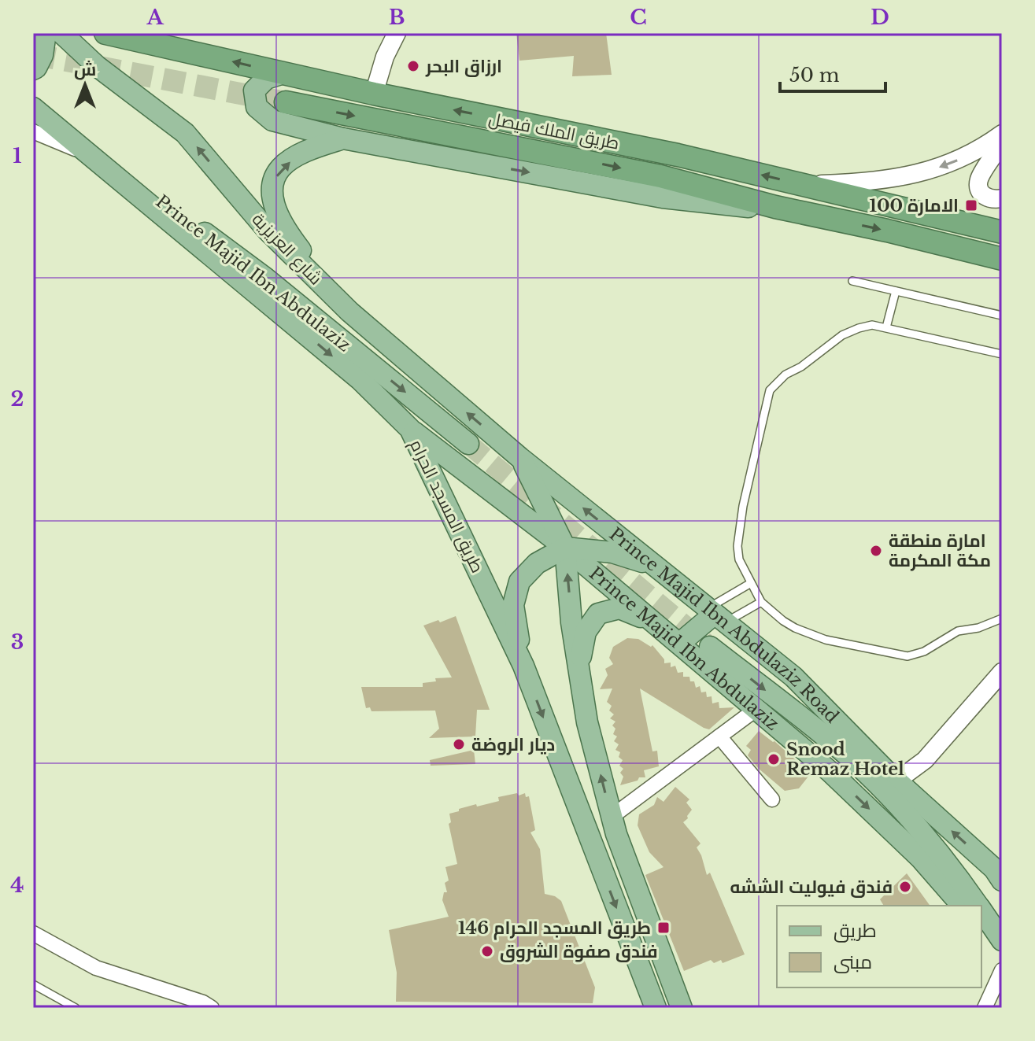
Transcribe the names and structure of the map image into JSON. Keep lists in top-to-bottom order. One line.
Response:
{"streets":{"highway":["طريق الملك فيصل"],"main road":["شارع العزيزية","Prince Majid Ibn Abdulaziz","طريق المسجد الحرام","Prince Majid Ibn Abdulaziz Road"]},"crossings":[["شارع العزيزية","Prince Majid Ibn Abdulaziz Road"],["Prince Majid Ibn Abdulaziz","طريق المسجد الحرام"]],"one_way":["شارع العزيزية","Prince Majid Ibn Abdulaziz"],"places":{"other":["ارزاق البحر","امارة منطقة مكة المكرمة","ديار الروضة","Snood Remaz Hotel","فندق فيوليت الششه","فندق صفوة الشروق"],"transit":["الامارة 100","طريق المسجد الحرام 146"]},"legend":["طريق","مبنى"],"scale_bar":"50 m","north":"top","grid":{"columns":["A","B","C","D"],"rows":["1","2","3","4"]}}
